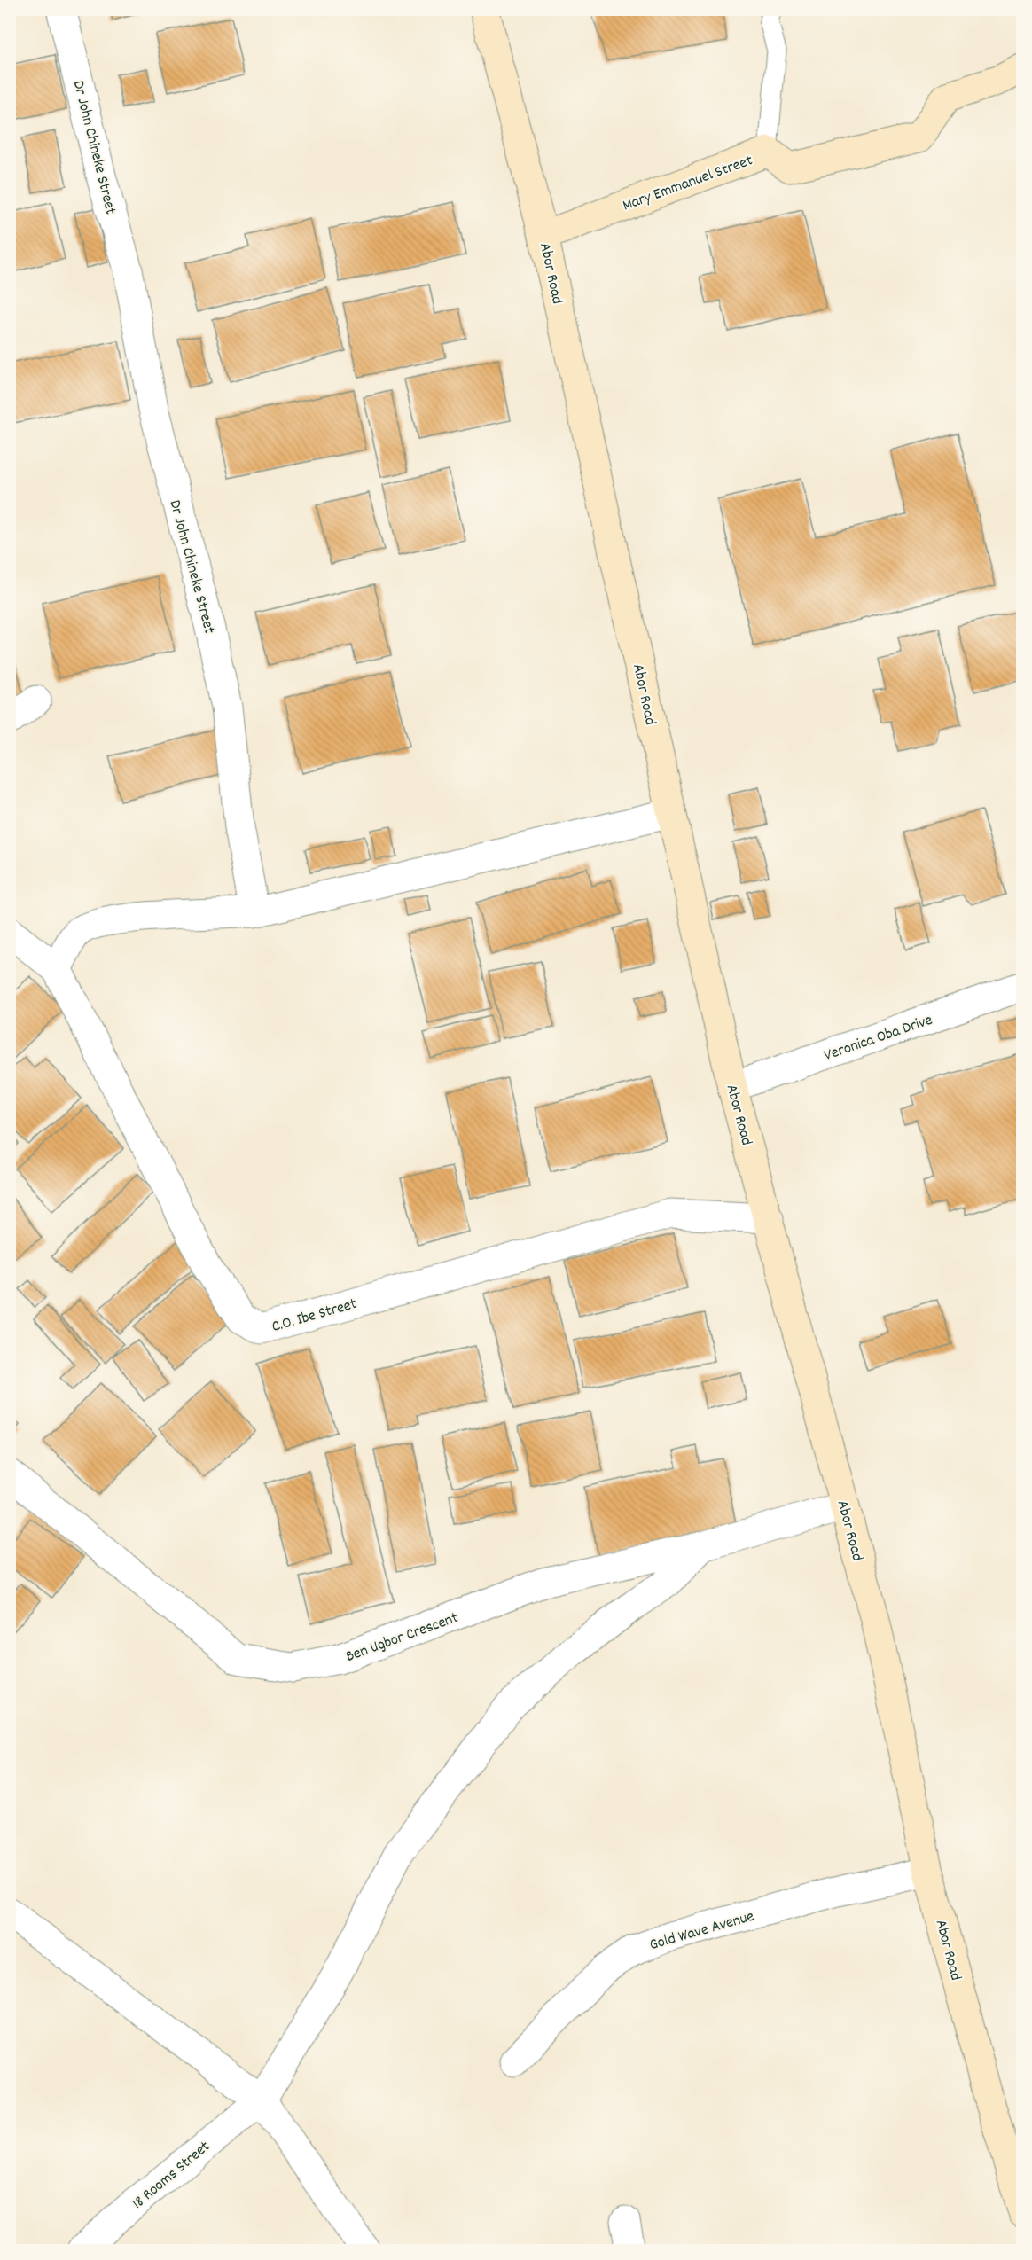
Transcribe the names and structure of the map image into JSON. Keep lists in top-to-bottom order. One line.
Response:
{"streets":{"street":["Dr John Chineke Street","Mary Emmanuel Street","Abor Road","Veronica Oba Drive","C.O. Ibe Street","Ben Ugbor Crescent","Gold Wave Avenue","18 Rooms Street"]},"crossings":[["Mary Emmanuel Street","Abor Road"],["Abor Road","Veronica Oba Drive"],["Abor Road","C.O. Ibe Street"],["Abor Road","Ben Ugbor Crescent"],["Abor Road","Gold Wave Avenue"]]}
